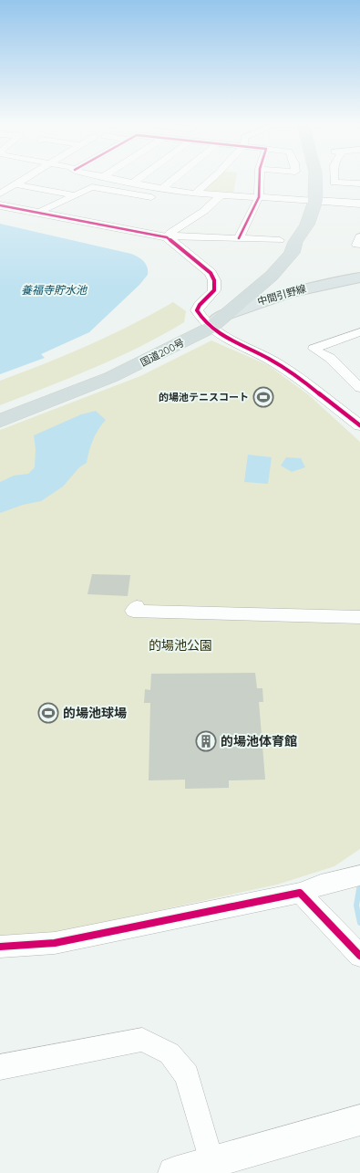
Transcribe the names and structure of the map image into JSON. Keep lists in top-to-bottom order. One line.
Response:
{"streets":{"highway":["国道200号"],"main road":["中間引野線"]},"crossings":[["中間引野線","国道200号"]],"water":["養福寺貯水池"],"parks":["的場池公園"],"places":{"sports":["的場池テニスコート","的場池球場"],"building":["的場池体育館"]}}
